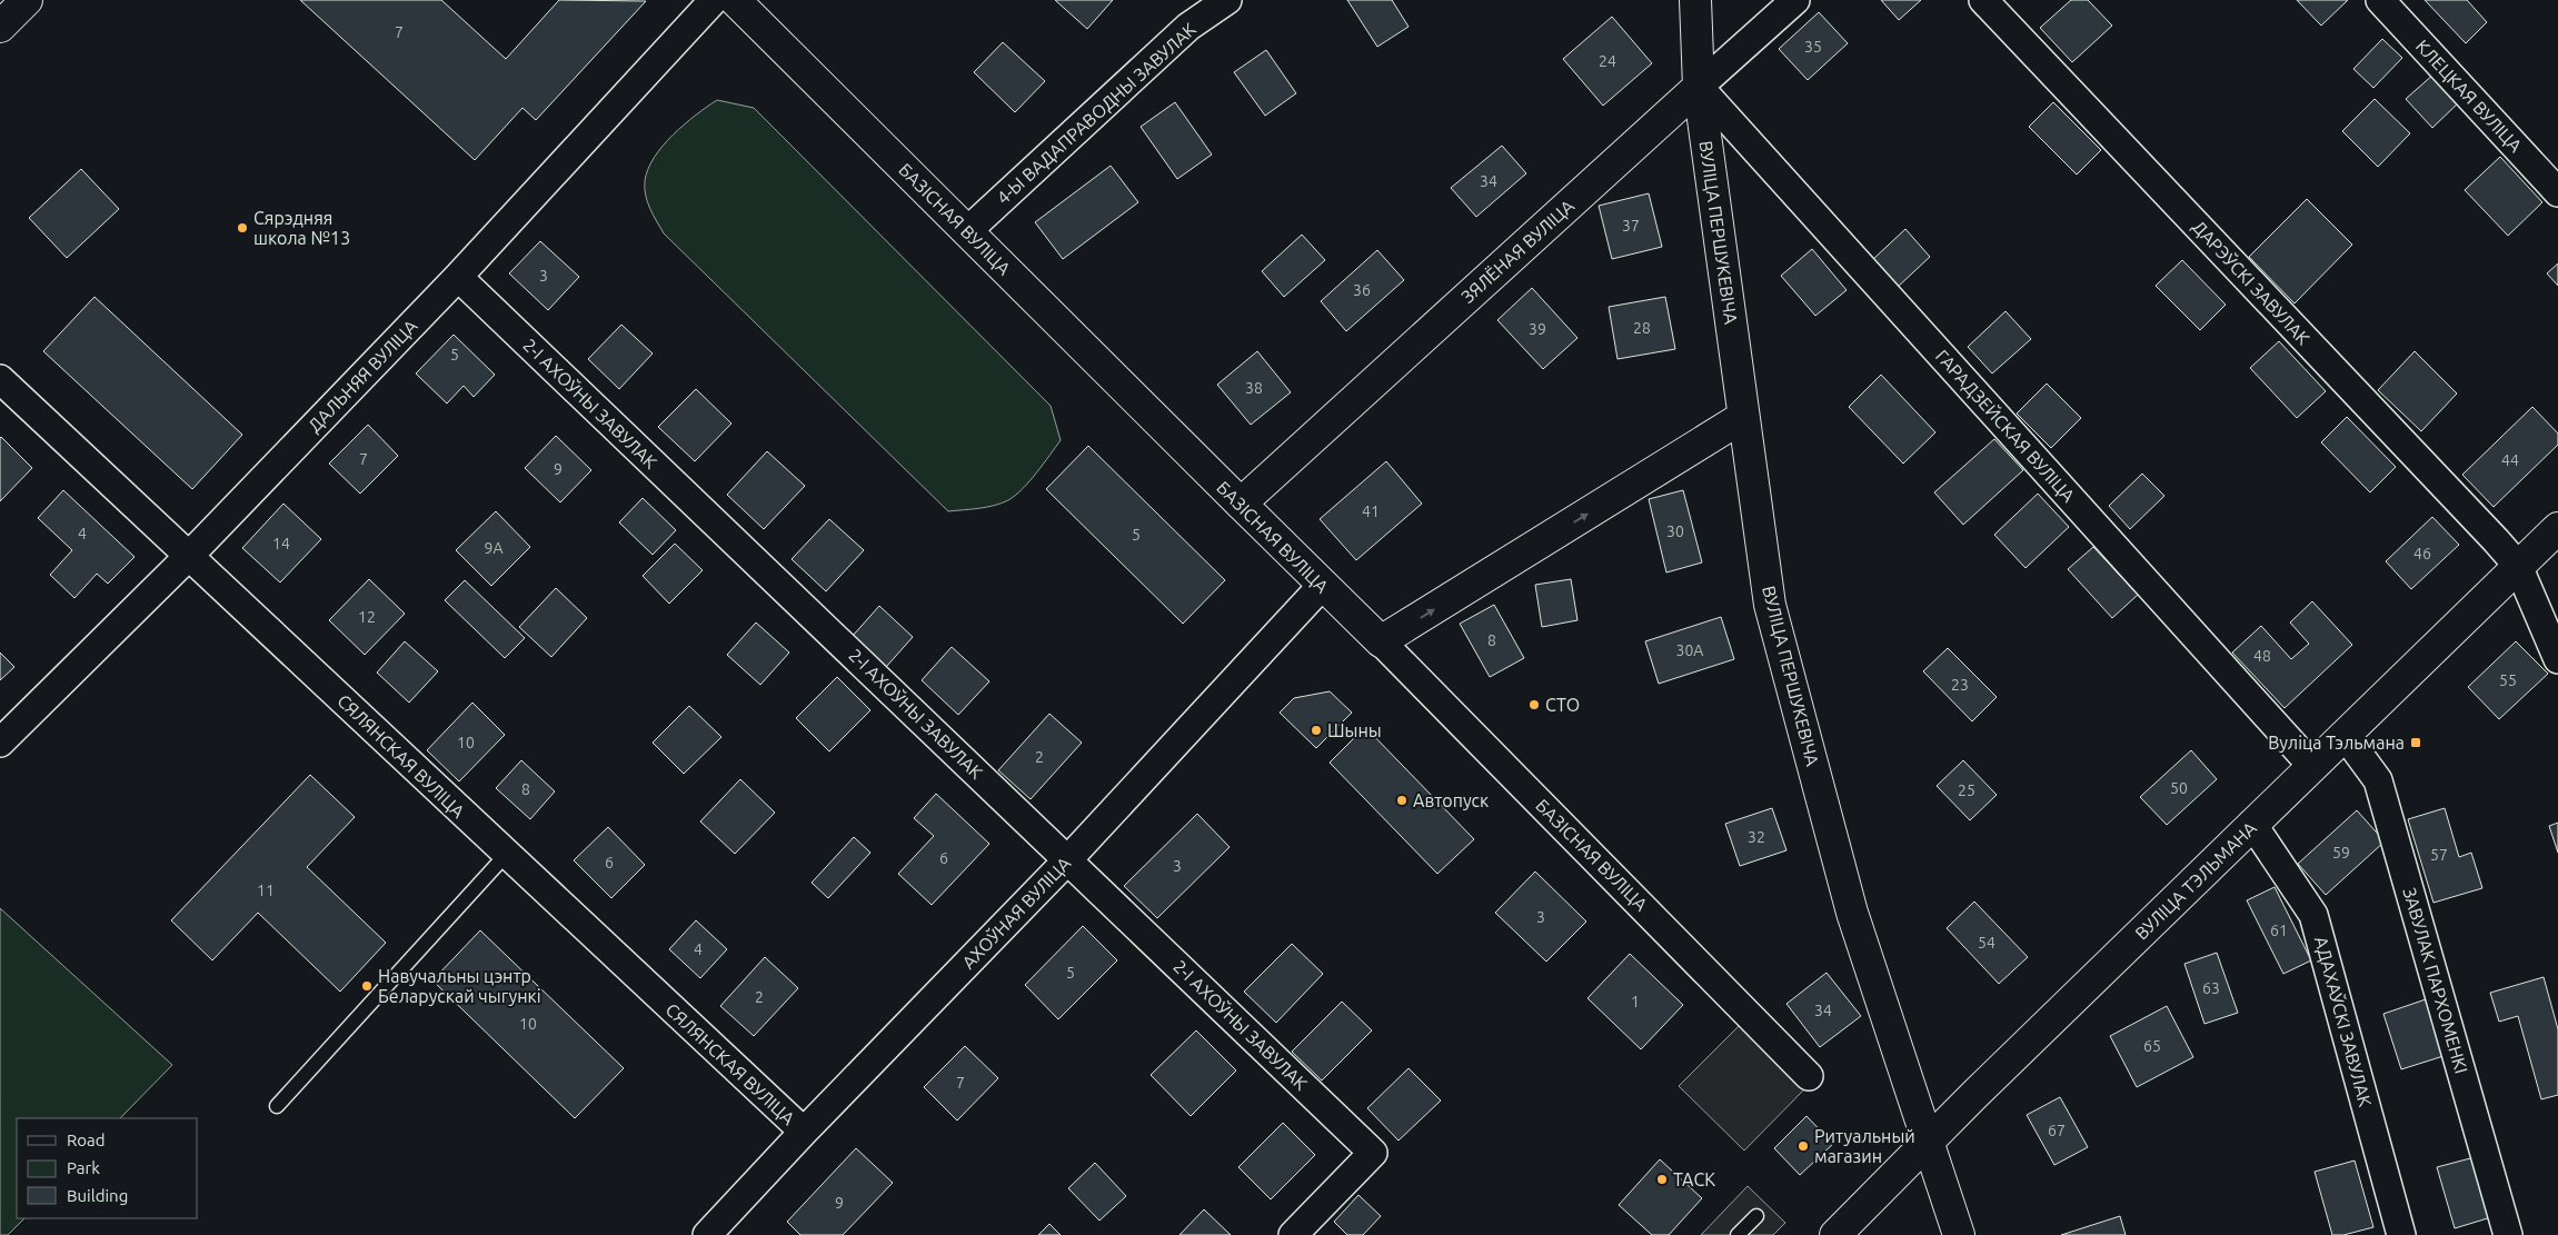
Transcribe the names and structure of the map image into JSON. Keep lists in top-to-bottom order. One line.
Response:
{"streets":{"main road":["БАЗІСНАЯ ВУЛІЦА","ВУЛІЦА ПЕРШУКЕВІЧА","ЗЯЛЁНАЯ ВУЛІЦА","ВУЛІЦА ТЭЛЬМАНА"],"street":["КЛЕЦКАЯ ВУЛІЦА","4-Ы ВАДАПРАВОДНЫ ЗАВУЛАК","ДАРЭЎСКІ ЗАВУЛАК","ДАЛЬНЯЯ ВУЛІЦА","2-І АХОЎНЫ ЗАВУЛАК","ГАРАДЗЕЙСКАЯ ВУЛІЦА","СЯЛЯНСКАЯ ВУЛІЦА","АХОЎНАЯ ВУЛІЦА","ЗАВУЛАК ПАРХОМЕНКІ","АДАХАЎСКІ ЗАВУЛАК"]},"crossings":[["4-Ы ВАДАПРАВОДНЫ ЗАВУЛАК","БАЗІСНАЯ ВУЛІЦА"],["БАЗІСНАЯ ВУЛІЦА","ЗЯЛЁНАЯ ВУЛІЦА"],["БАЗІСНАЯ ВУЛІЦА","АХОЎНАЯ ВУЛІЦА"],["ВУЛІЦА ПЕРШУКЕВІЧА","ЗЯЛЁНАЯ ВУЛІЦА"],["ВУЛІЦА ПЕРШУКЕВІЧА","ГАРАДЗЕЙСКАЯ ВУЛІЦА"],["ВУЛІЦА ПЕРШУКЕВІЧА","ВУЛІЦА ТЭЛЬМАНА"],["ЗЯЛЁНАЯ ВУЛІЦА","ГАРАДЗЕЙСКАЯ ВУЛІЦА"],["ДАРЭЎСКІ ЗАВУЛАК","ВУЛІЦА ТЭЛЬМАНА"],["ДАЛЬНЯЯ ВУЛІЦА","2-І АХОЎНЫ ЗАВУЛАК"],["ДАЛЬНЯЯ ВУЛІЦА","СЯЛЯНСКАЯ ВУЛІЦА"],["2-І АХОЎНЫ ЗАВУЛАК","АХОЎНАЯ ВУЛІЦА"],["ГАРАДЗЕЙСКАЯ ВУЛІЦА","ВУЛІЦА ТЭЛЬМАНА"],["СЯЛЯНСКАЯ ВУЛІЦА","АХОЎНАЯ ВУЛІЦА"],["ВУЛІЦА ТЭЛЬМАНА","ЗАВУЛАК ПАРХОМЕНКІ"],["ВУЛІЦА ТЭЛЬМАНА","АДАХАЎСКІ ЗАВУЛАК"]],"places":{"other":["Сярэдняя школа №13","СТО","Шыны","Автопуск","Навучальны цэнтр Беларускай чыгункі","Ритуальный магазин","ТАСК"],"transit":["Вуліца Тэльмана"]},"house_numbers":["7","35","24","34","37","3","36","28","39","5","38","7","44","9","41","30","4","5","14","9A","46","12","8","30А","48","55","23","10","2","50","8","25","32","59","57","6","6","3","11","3","61","54","4","5","63","2","1","34","10","65","7","67","9"],"legend":["Road","Park","Building"]}
